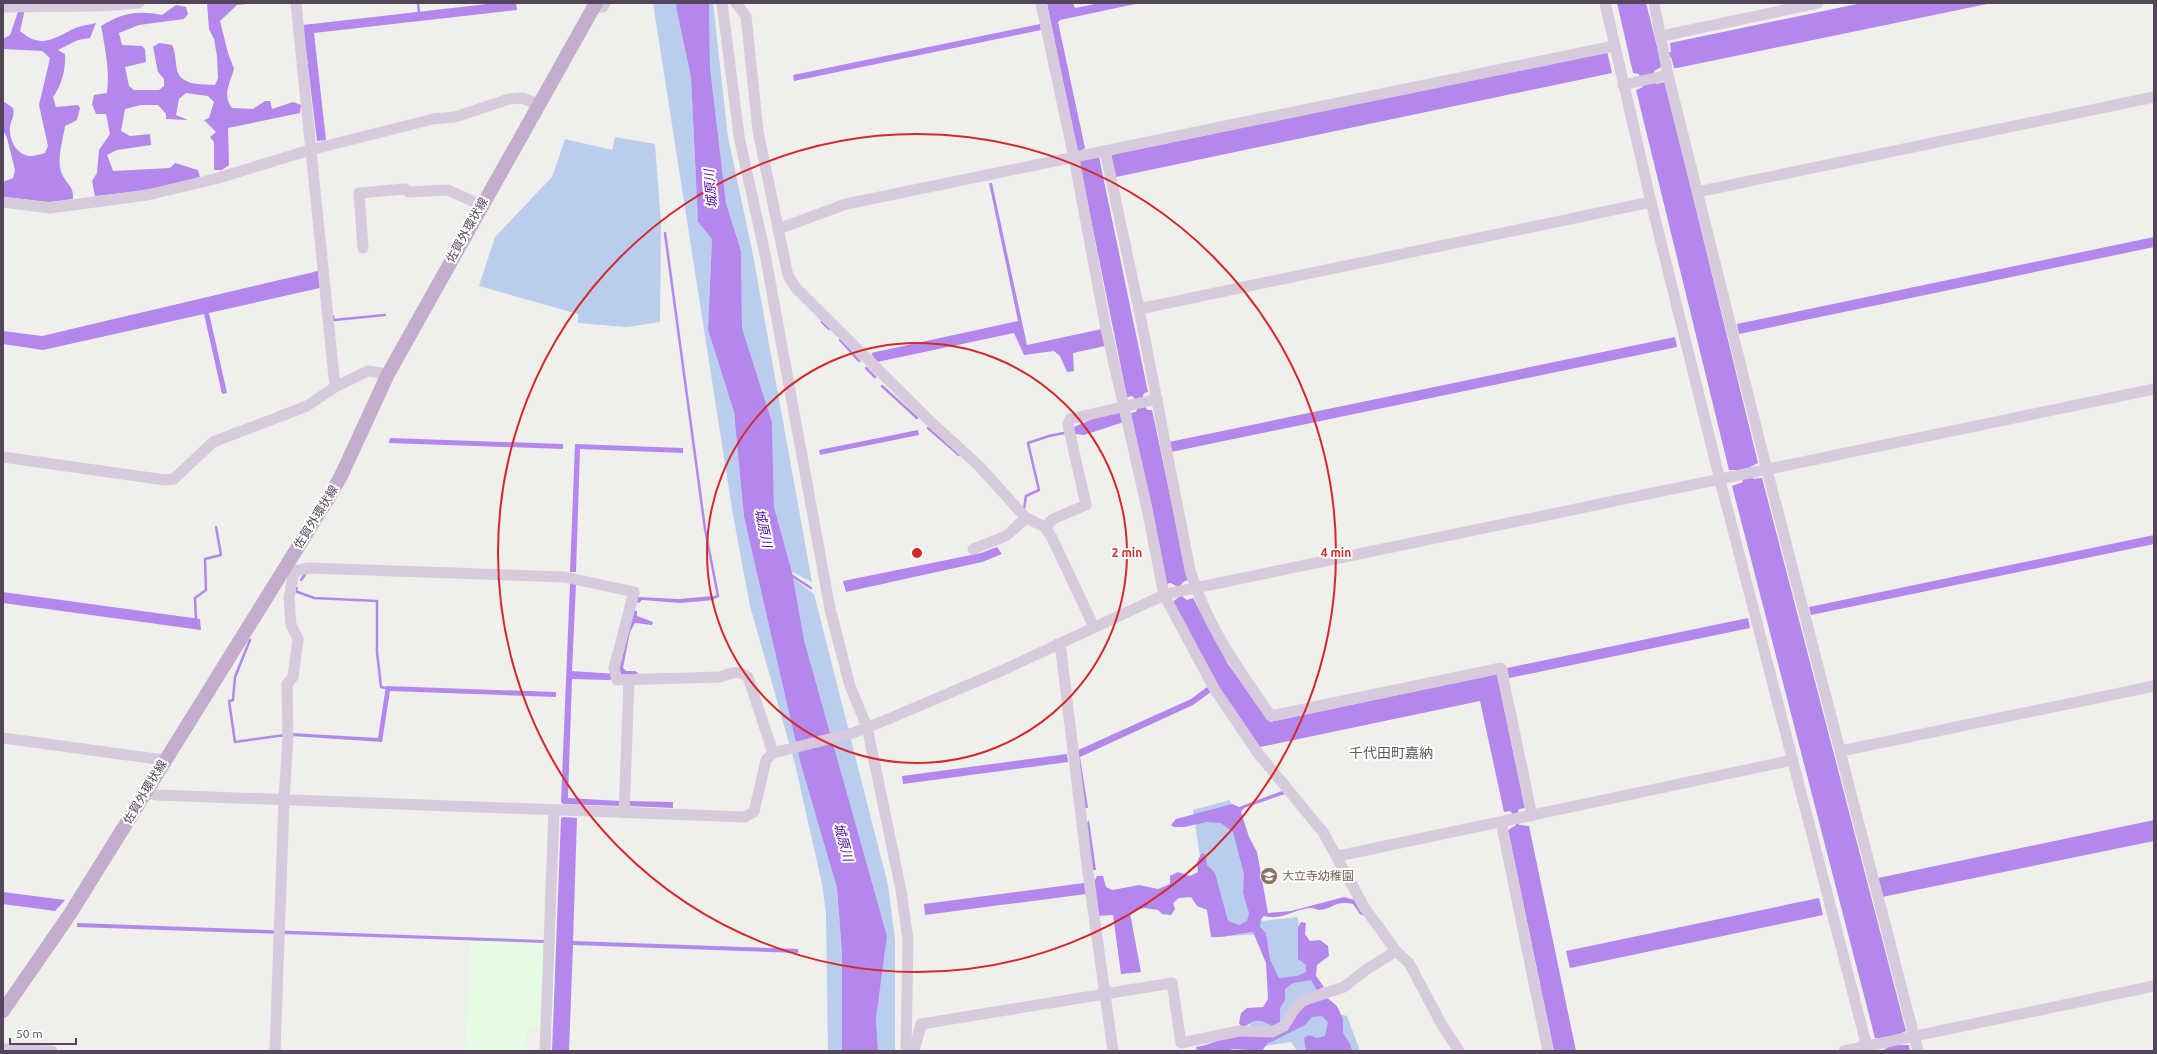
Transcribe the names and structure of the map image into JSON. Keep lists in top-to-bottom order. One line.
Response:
{"streets":{"main road":["佐賀外環状線"]},"districts":["千代田町嘉納"],"water":["城原川"],"places":{"school or university":["大立寺幼稚園"]},"scale_bar":"50 m","rings":["2 min","4 min"]}
